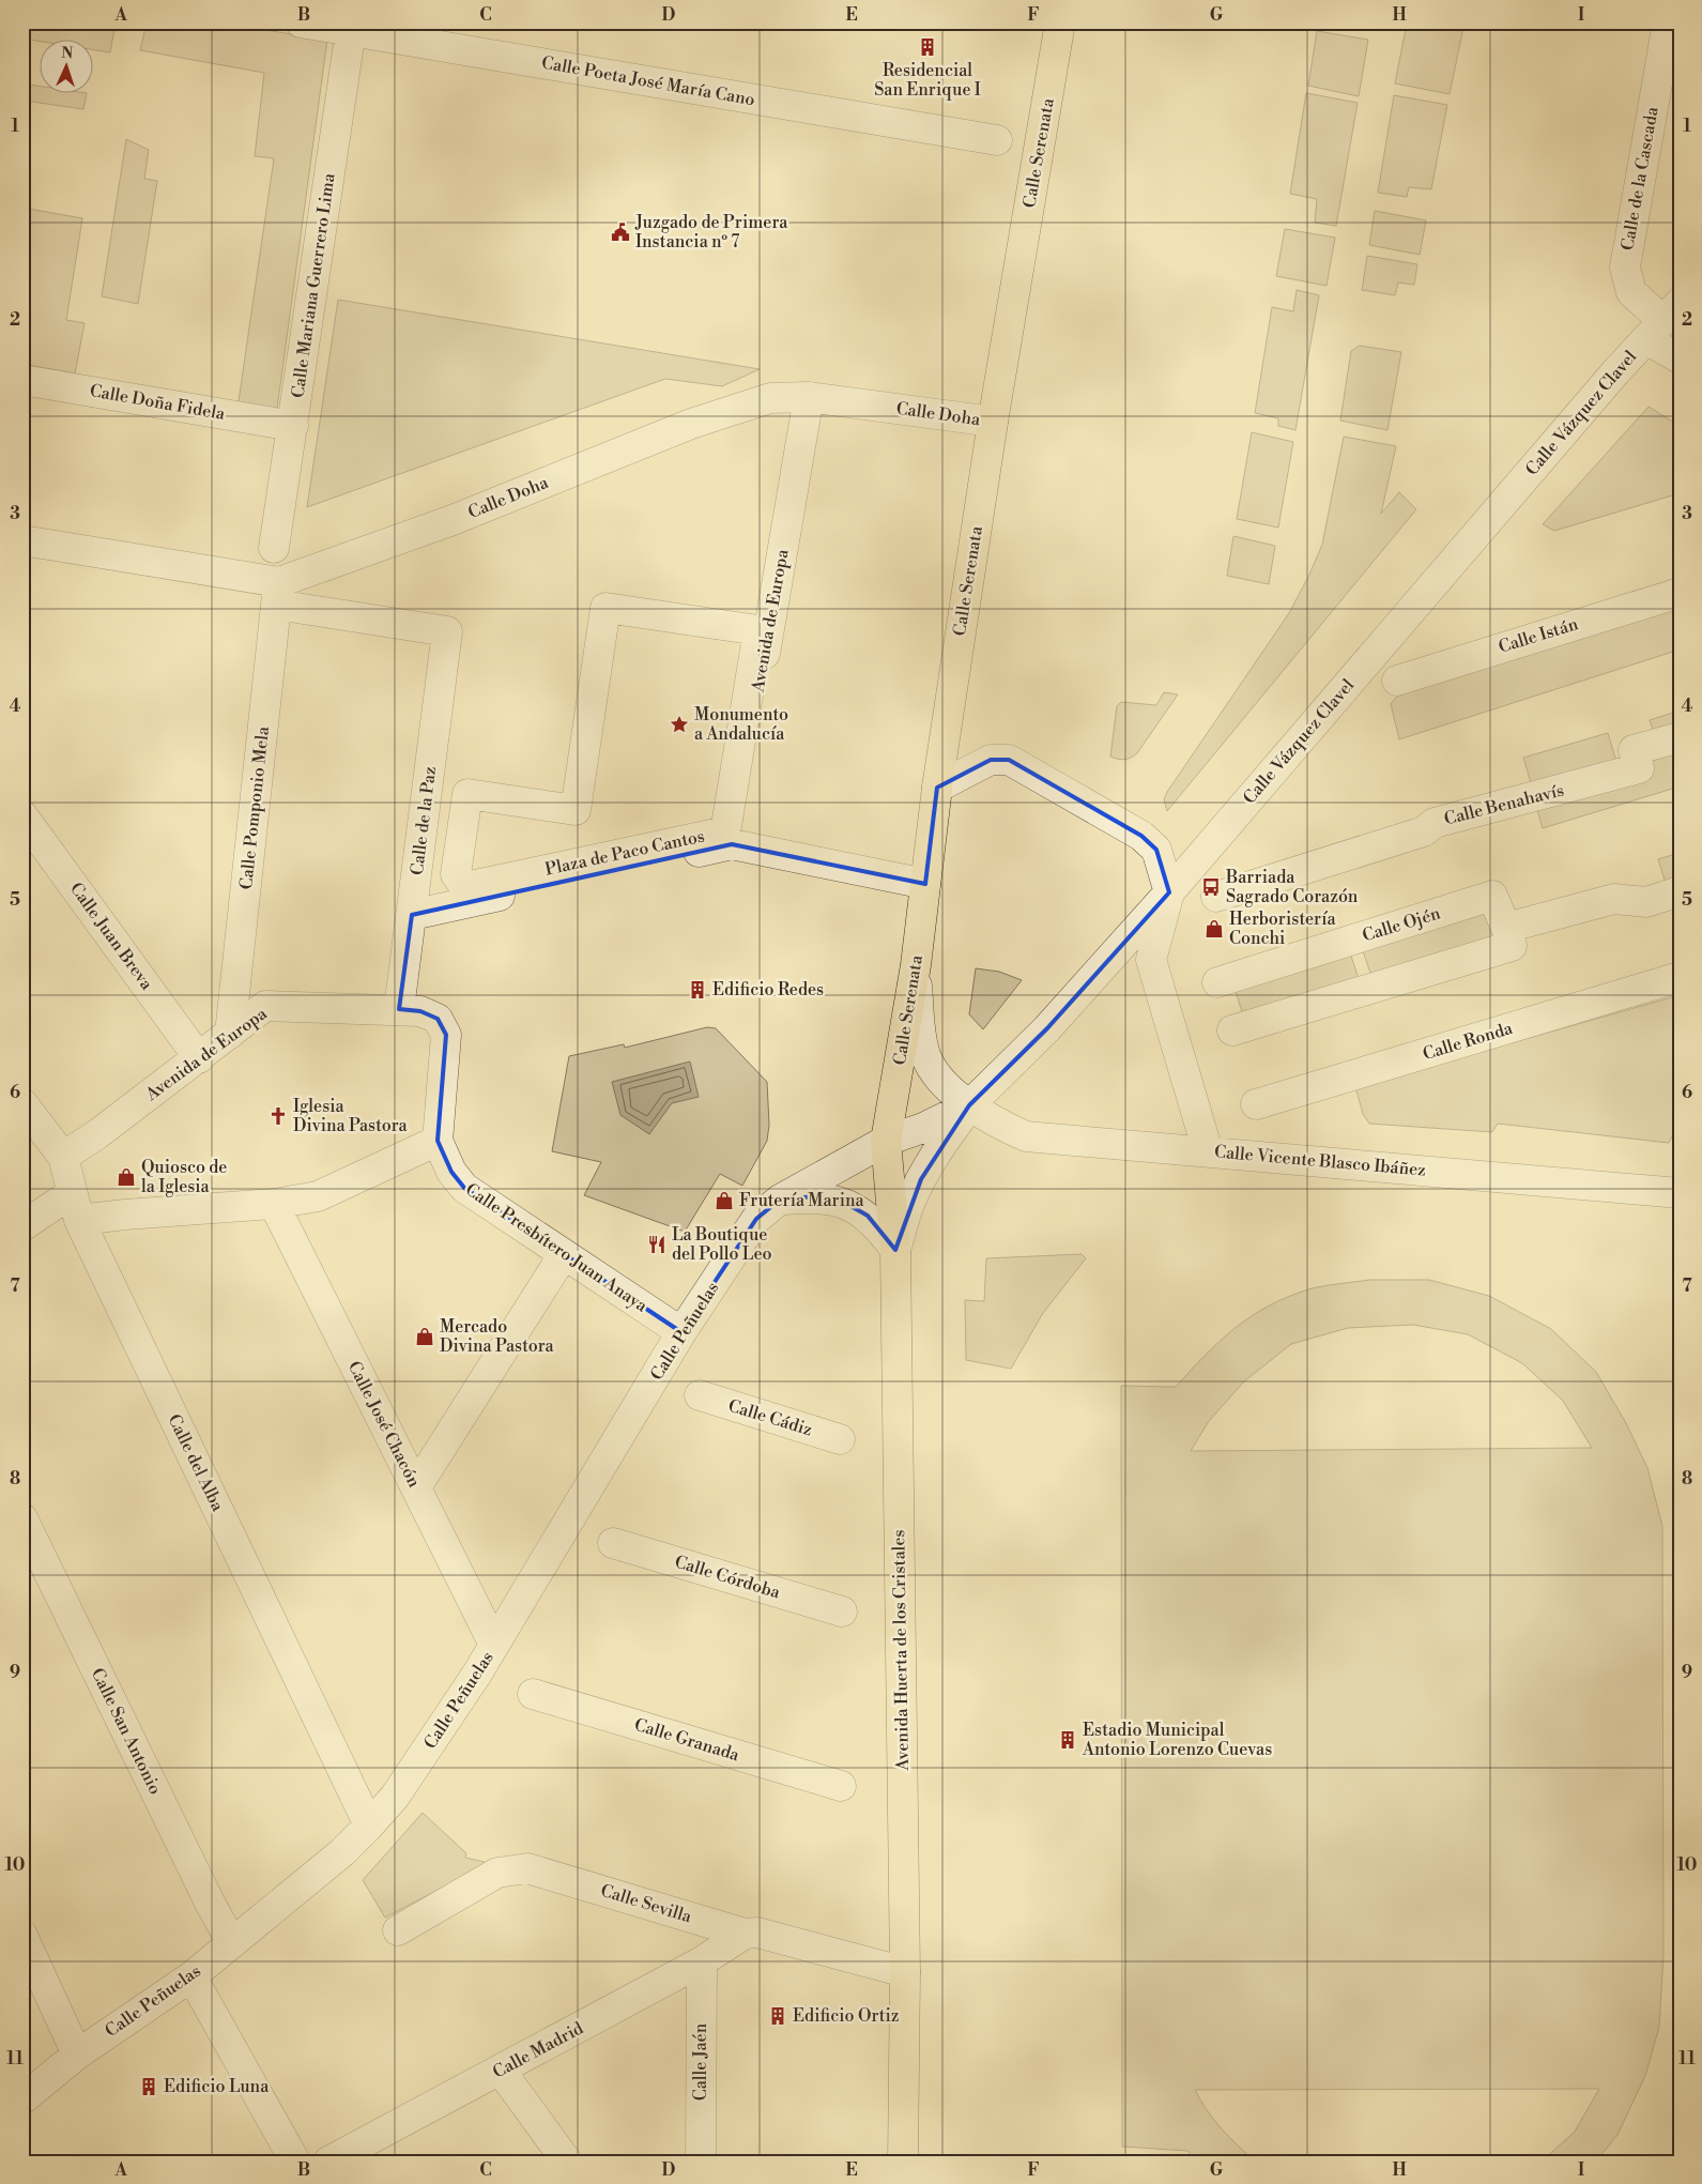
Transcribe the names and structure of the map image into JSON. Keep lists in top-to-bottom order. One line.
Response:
{"streets":{"main road":["Calle Serenata","Avenida Huerta de los Cristales"],"street":["Calle Poeta José María Cano","Calle de la Cascada","Calle Mariana Guerrero Lima","Calle Doña Fidela","Calle Vázquez Clavel","Calle Doha","Avenida de Europa","Calle Istán","Calle Benahavís","Calle Pomponio Mela","Calle de la Paz","Plaza de Paco Cantos","Calle Ojén","Calle Juan Breva","Calle Ronda","Calle Vicente Blasco Ibáñez","Calle Presbítero Juan Anaya","Calle Peñuelas","Calle Cádiz","Calle José Chacón","Calle del Alba","Calle Córdoba","Calle San Antonio","Calle Granada","Calle Sevilla","Calle Madrid","Calle Jaén"]},"crossings":[["Calle Poeta José María Cano","Calle Mariana Guerrero Lima"],["Calle Serenata","Calle Vázquez Clavel"],["Calle Serenata","Calle Doha"],["Calle Serenata","Calle Vicente Blasco Ibáñez"],["Calle Serenata","Calle Peñuelas"],["Calle Serenata","Avenida Huerta de los Cristales"],["Calle de la Cascada","Calle Vázquez Clavel"],["Calle Mariana Guerrero Lima","Calle Doña Fidela"],["Calle Vázquez Clavel","Calle Vicente Blasco Ibáñez"],["Calle Vázquez Clavel","Calle Peñuelas"],["Calle Vázquez Clavel","Avenida Huerta de los Cristales"],["Calle Doha","Avenida de Europa"],["Calle Doha","Calle Pomponio Mela"],["Calle Doha","Calle de la Paz"],["Avenida de Europa","Calle Pomponio Mela"],["Avenida de Europa","Calle de la Paz"],["Avenida de Europa","Calle Juan Breva"],["Avenida de Europa","Calle Presbítero Juan Anaya"],["Avenida de Europa","Calle del Alba"],["Calle Pomponio Mela","Calle de la Paz"],["Calle Presbítero Juan Anaya","Calle Peñuelas"],["Calle Peñuelas","Calle José Chacón"],["Calle Peñuelas","Calle del Alba"],["Calle Peñuelas","Avenida Huerta de los Cristales"],["Calle Peñuelas","Calle San Antonio"],["Avenida Huerta de los Cristales","Calle Sevilla"],["Calle Sevilla","Calle Madrid"],["Calle Madrid","Calle Jaén"]],"places":{"building":["Residencial San Enrique I","Edificio Redes","Estadio Municipal Antonio Lorenzo Cuevas","Edificio Ortiz","Edificio Luna"],"public building":["Juzgado de Primera Instancia nº 7"],"place":["Monumento a Andalucía"],"bus stop":["Barriada Sagrado Corazón"],"shop":["Herboristería Conchi","Quiosco de la Iglesia","Frutería Marina","Mercado Divina Pastora"],"church":["Iglesia Divina Pastora"],"restaurant":["La Boutique del Pollo Leo"]},"north":"top","grid":{"columns":["A","B","C","D","E","F","G","H","I"],"rows":["1","2","3","4","5","6","7","8","9","10","11"]}}
